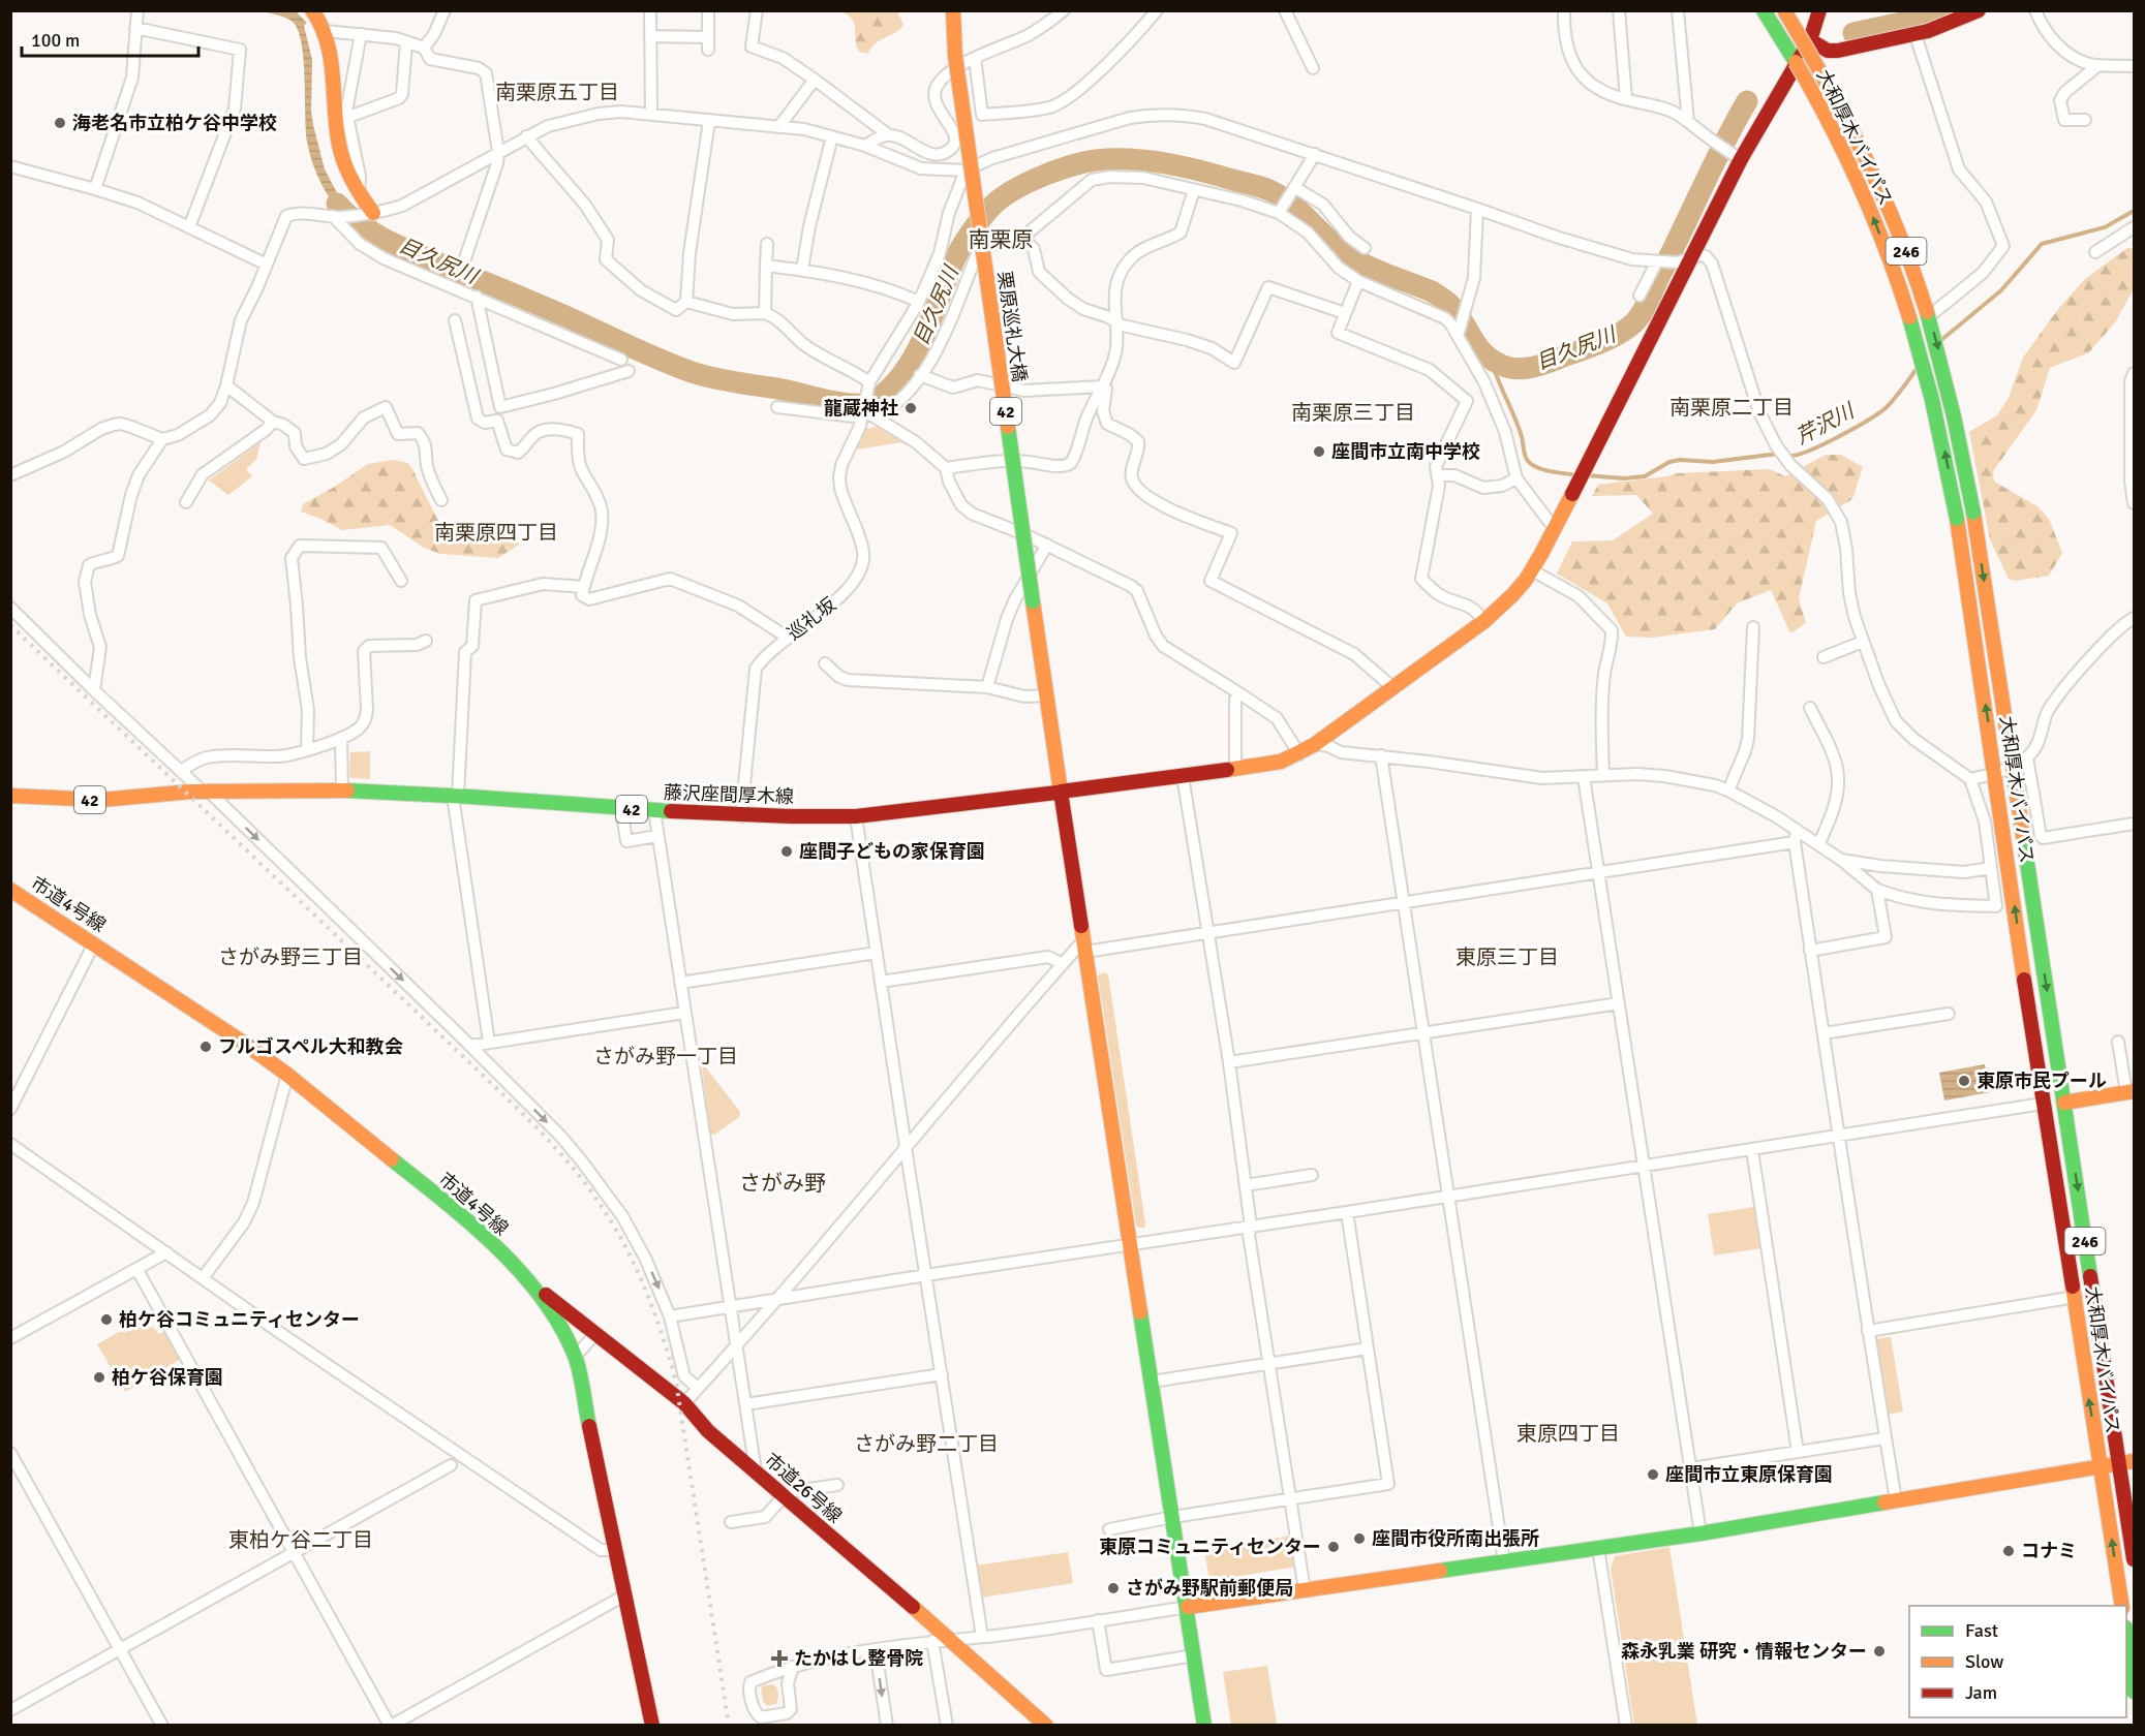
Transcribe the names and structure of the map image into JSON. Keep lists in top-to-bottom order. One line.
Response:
{"streets":{"main road":["大和厚木バイパス","246","栗原巡礼大橋","42","藤沢座間厚木線","市道4号線","市道26号線"],"street":["巡礼坂"]},"crossings":[["栗原巡礼大橋","42"],["42","藤沢座間厚木線"],["巡礼坂","藤沢座間厚木線"],["市道4号線","市道26号線"]],"districts":["南栗原五丁目","南栗原","南栗原二丁目","南栗原三丁目","南栗原四丁目","さがみ野三丁目","東原三丁目","さがみ野一丁目","さがみ野","東原四丁目","さがみ野二丁目","東柏ケ谷二丁目"],"water":["目久尻川","芹沢川"],"places":{"other":["海老名市立柏ケ谷中学校","龍蔵神社","座間市立南中学校","座間子どもの家保育園","フルゴスペル大和教会","東原市民プール","柏ケ谷コミュニティセンター","柏ケ谷保育園","座間市立東原保育園","座間市役所南出張所","東原コミュニティセンター","コナミ","さがみ野駅前郵便局","森永乳業 研究・情報センター"],"health":["たかはし整骨院"]},"legend":["Fast","Slow","Jam"],"scale_bar":"100 m"}
